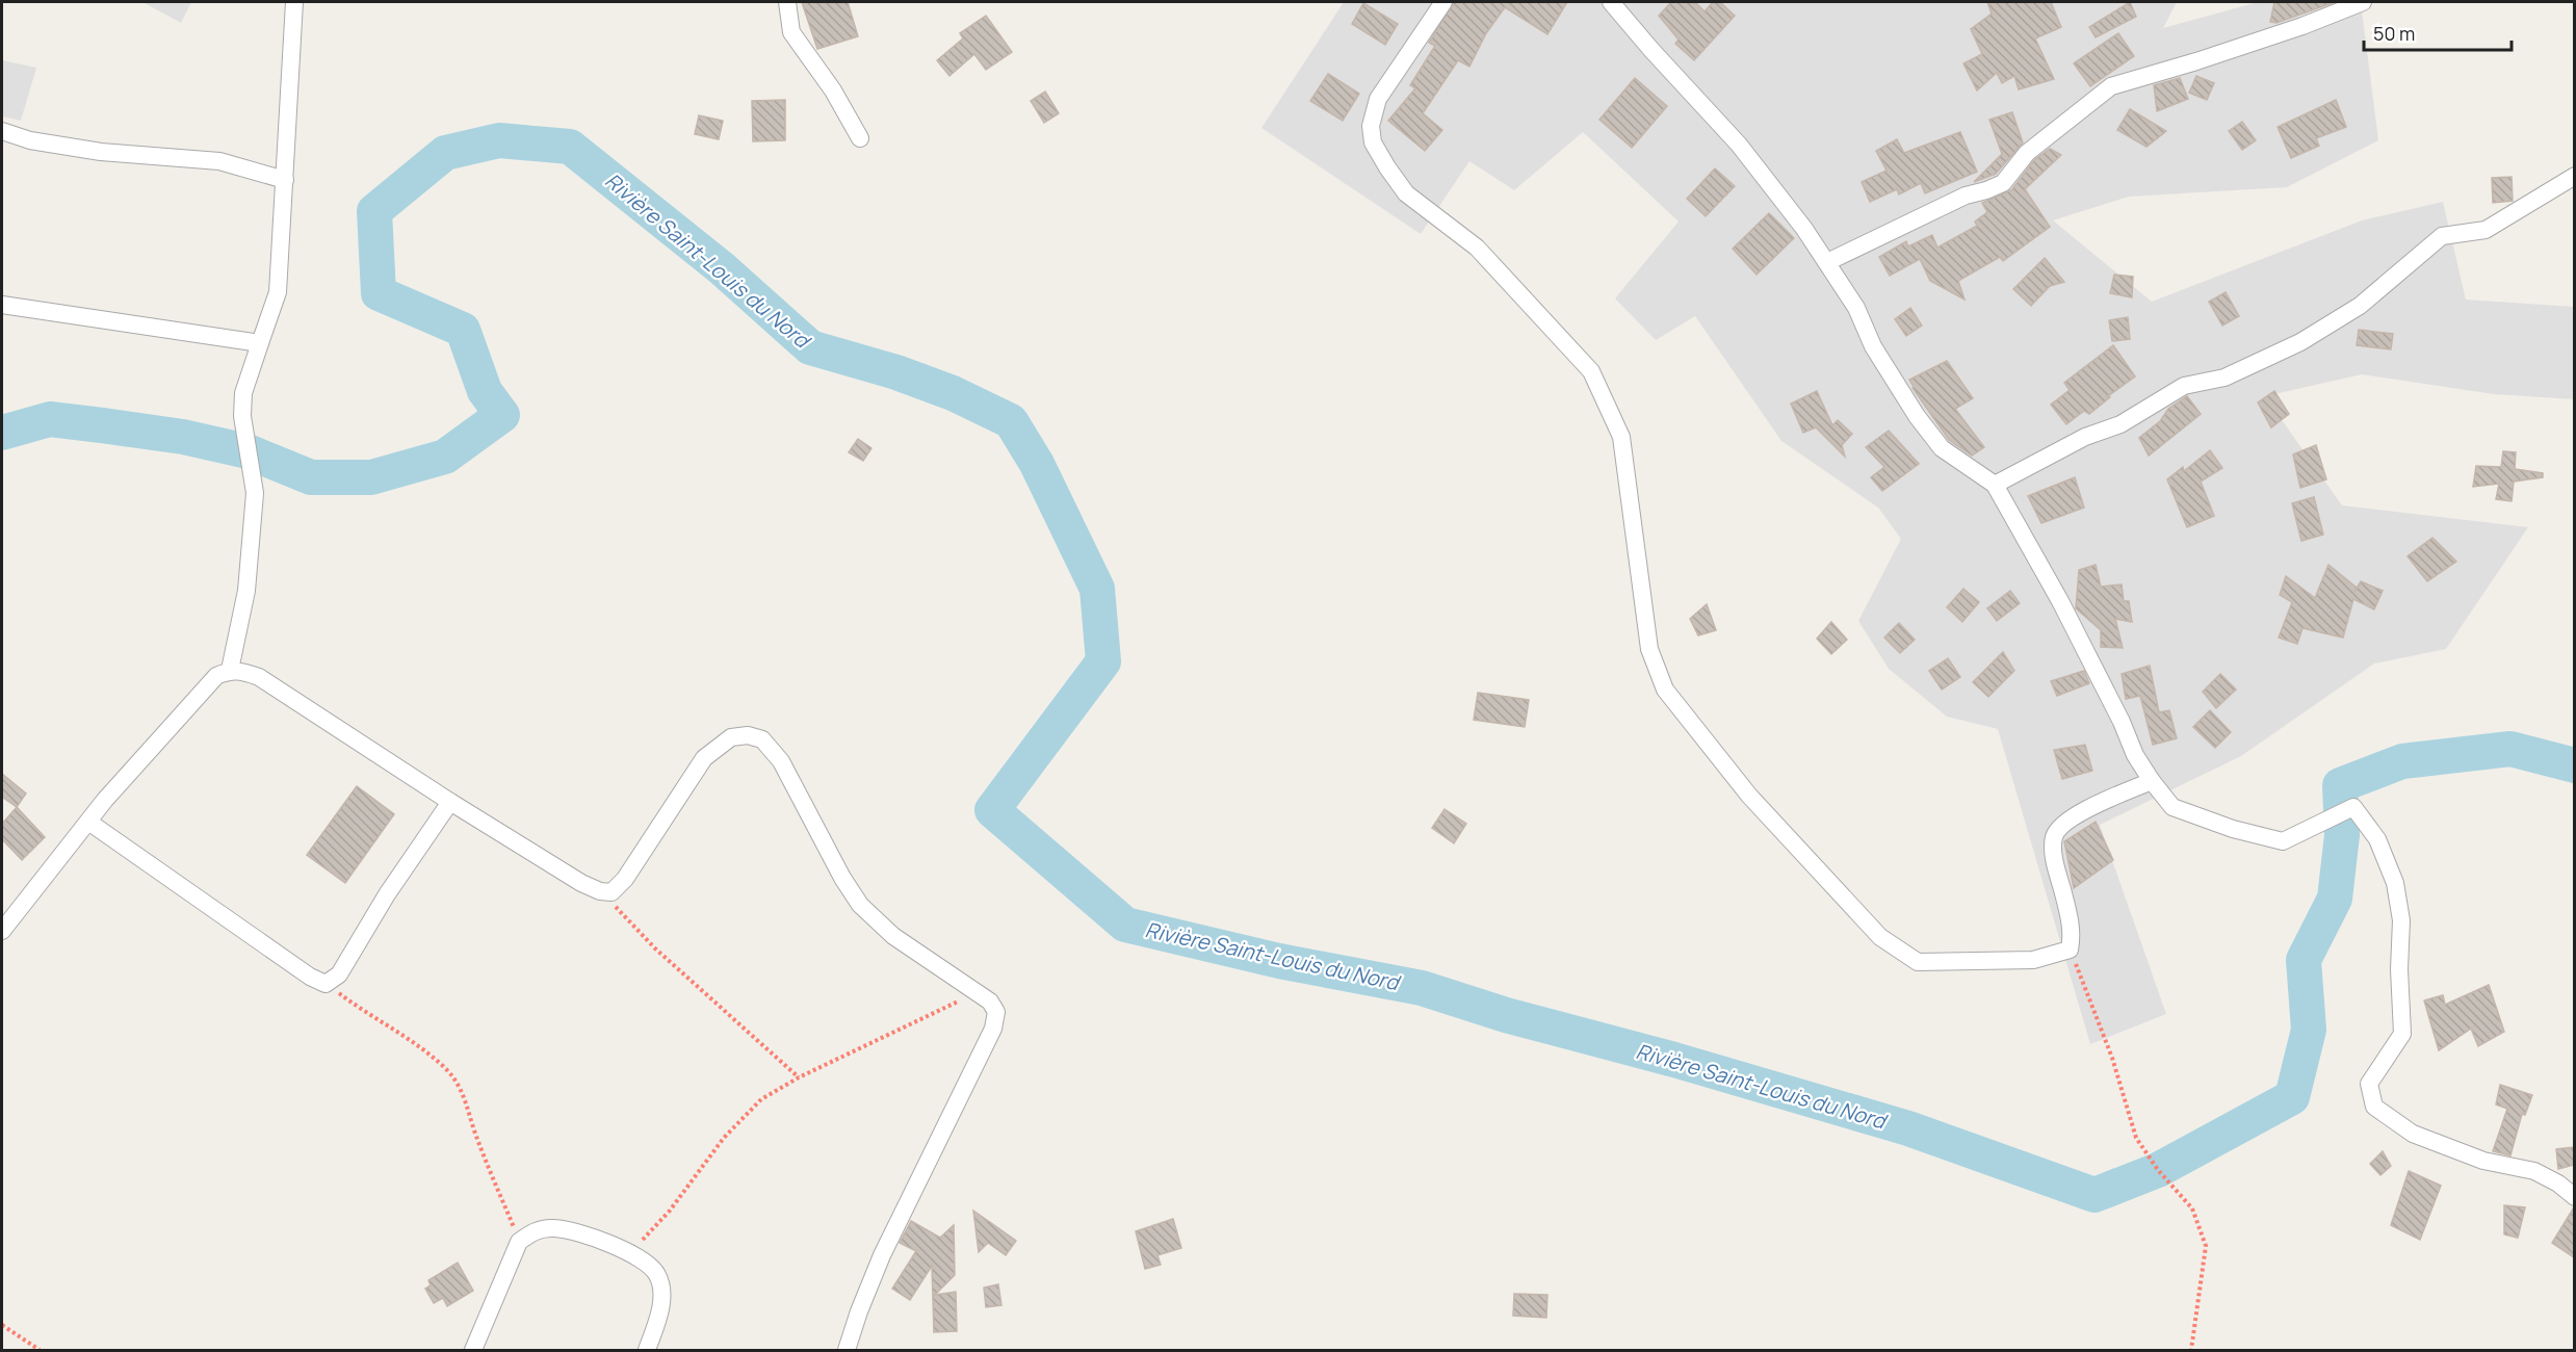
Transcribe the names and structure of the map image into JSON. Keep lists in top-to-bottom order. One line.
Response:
{"water":["Rivière Saint-Louis du Nord"],"scale_bar":"50 m"}
